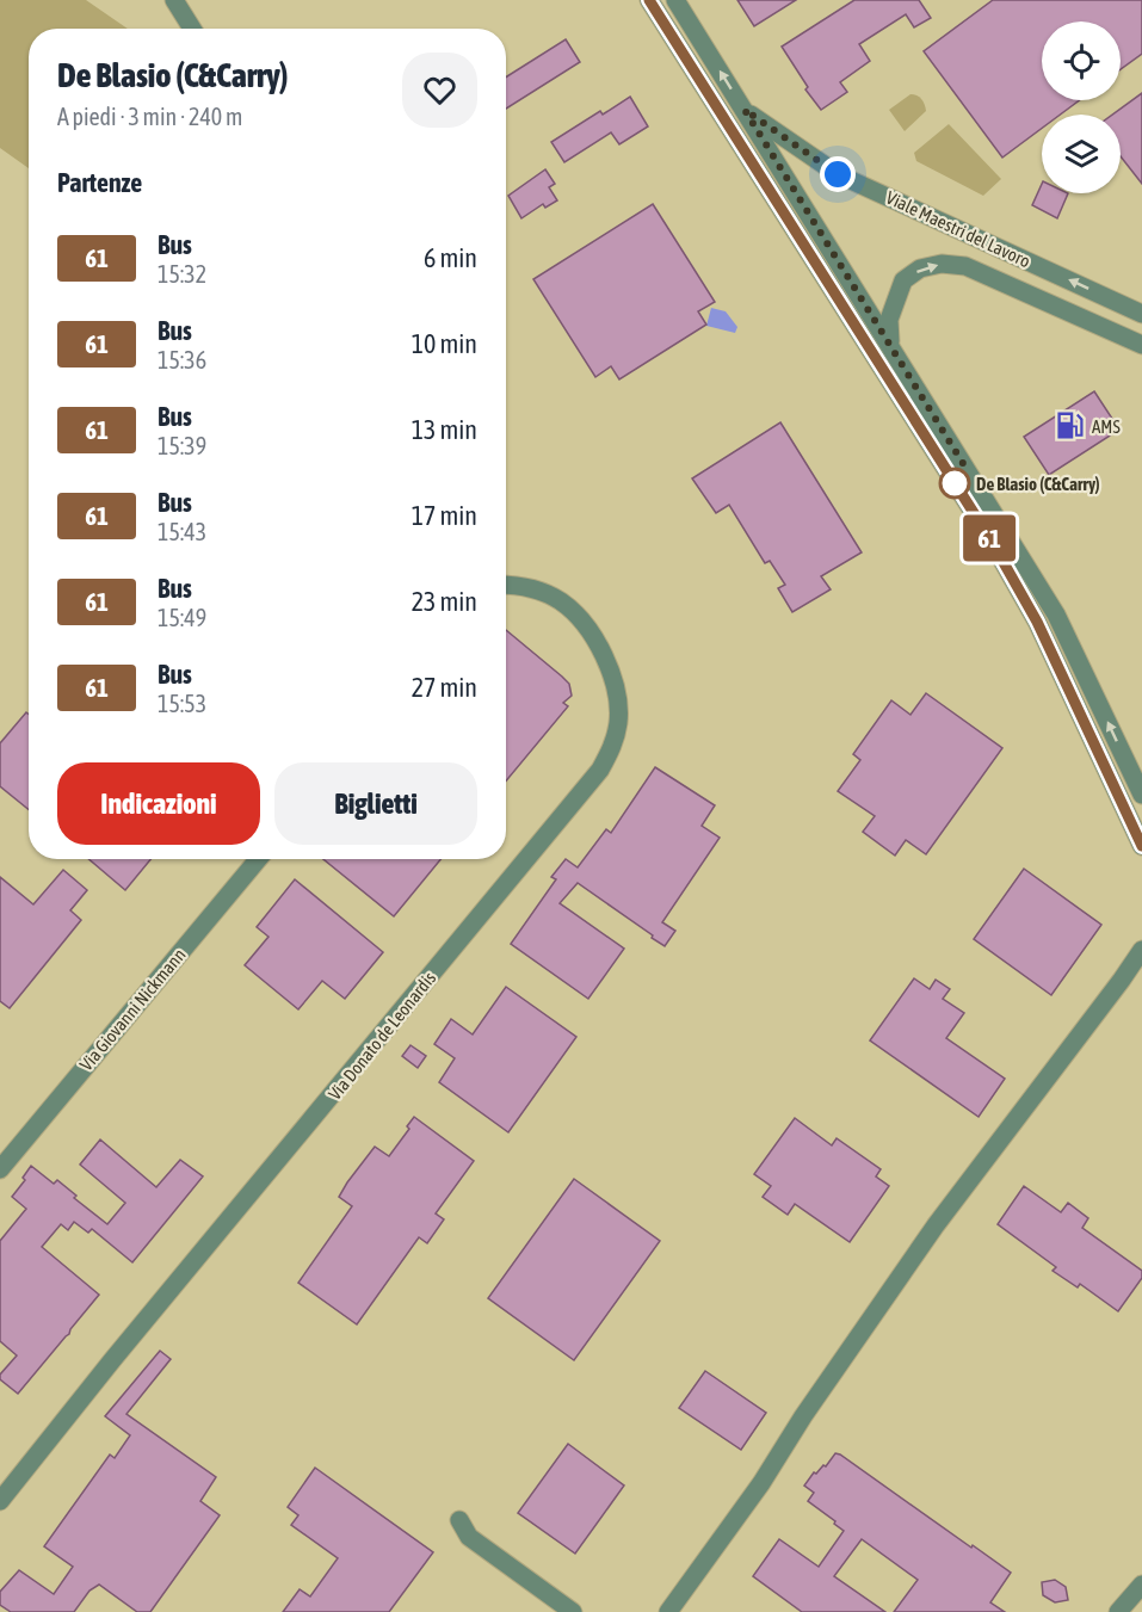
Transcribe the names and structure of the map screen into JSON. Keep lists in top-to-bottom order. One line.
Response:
{"streets":{"street":["Viale Maestri del Lavoro","Via Giovanni Nickmann","Via Donato de Leonardis"]},"places":{"fuel station":["AMS"],"other":["De Blasio (C&Carry)"]},"lines":["bus line 61"],"page":{"on_map":"61","heading":[["De Blasio (C&Carry)","A piedi · 3 min · 240 m"],"Partenze"],"list":[{"mark":"61","name":"Bus","note":"15:32","value":"6 min"},{"mark":"61","name":"Bus","note":"15:36","value":"10 min"},{"mark":"61","name":"Bus","note":"15:39","value":"13 min"},{"mark":"61","name":"Bus","note":"15:43","value":"17 min"},{"mark":"61","name":"Bus","note":"15:49","value":"23 min"},{"mark":"61","name":"Bus","note":"15:53","value":"27 min"}],"buttons":["Indicazioni","Biglietti"]}}
